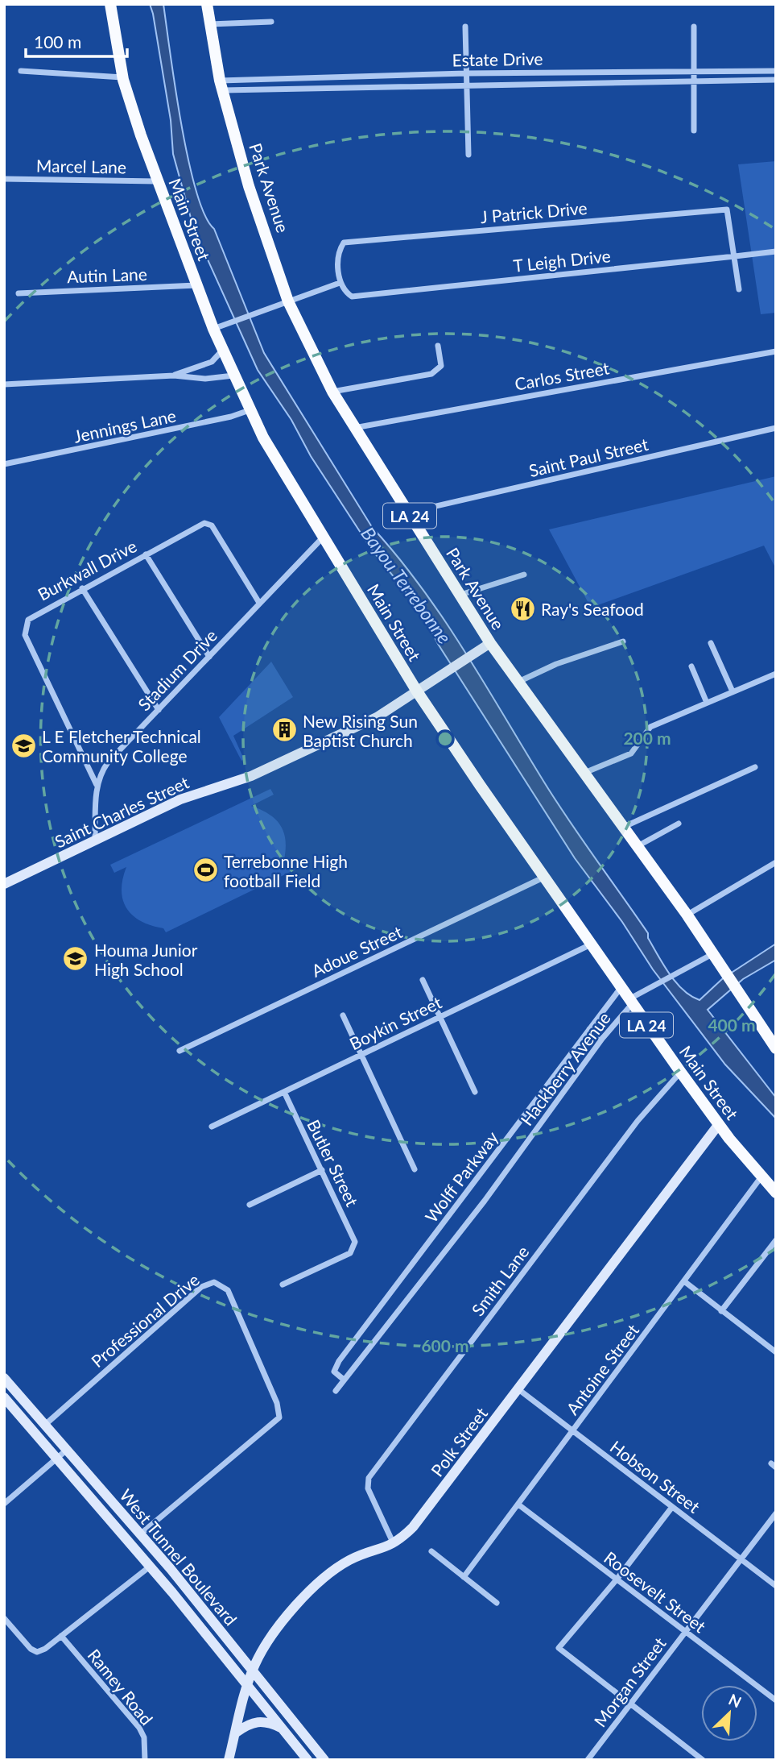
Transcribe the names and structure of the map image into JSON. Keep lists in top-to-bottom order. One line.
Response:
{"streets":{"main road":["Park Avenue","Main Street","LA 24"],"street":["Estate Drive","Marcel Lane","J Patrick Drive","T Leigh Drive","Autin Lane","Carlos Street","Jennings Lane","Saint Paul Street","Burkwall Drive","Stadium Drive","Saint Charles Street","Adoue Street","Boykin Street","Hackberry Avenue","Butler Street","Wolff Parkway","Smith Lane","Professional Drive","Antoine Street","Polk Street","Hobson Street","West Tunnel Boulevard","Roosevelt Street","Morgan Street","Ramey Road"]},"crossings":[["Estate Drive","Park Avenue"],["Marcel Lane","Main Street"],["Park Avenue","Carlos Street"],["Park Avenue","Saint Paul Street"],["Park Avenue","Saint Charles Street"],["Park Avenue","Hackberry Avenue"],["J Patrick Drive","T Leigh Drive"],["Main Street","Autin Lane"],["Main Street","Jennings Lane"],["Main Street","Stadium Drive"],["Main Street","Saint Charles Street"],["Main Street","Adoue Street"],["Main Street","Boykin Street"],["Main Street","Hackberry Avenue"],["Main Street","Wolff Parkway"],["Main Street","Smith Lane"],["Main Street","Antoine Street"],["Main Street","Polk Street"],["Burkwall Drive","Stadium Drive"],["Stadium Drive","Saint Charles Street"],["Boykin Street","Butler Street"],["Hackberry Avenue","Wolff Parkway"],["Smith Lane","Polk Street"],["Professional Drive","West Tunnel Boulevard"],["Antoine Street","Hobson Street"],["Antoine Street","Roosevelt Street"],["Polk Street","Hobson Street"],["Polk Street","West Tunnel Boulevard"],["Hobson Street","Morgan Street"],["Roosevelt Street","Morgan Street"]],"water":["Bayou Terrebonne"],"places":{"restaurant":["Ray's Seafood"],"building":["New Rising Sun Baptist Church"],"school or university":["L E Fletcher Technical Community College","Houma Junior High School"],"sports":["Terrebonne High football Field"]},"scale_bar":"100 m","north":"top right","rings":["200 m","400 m","600 m"]}
